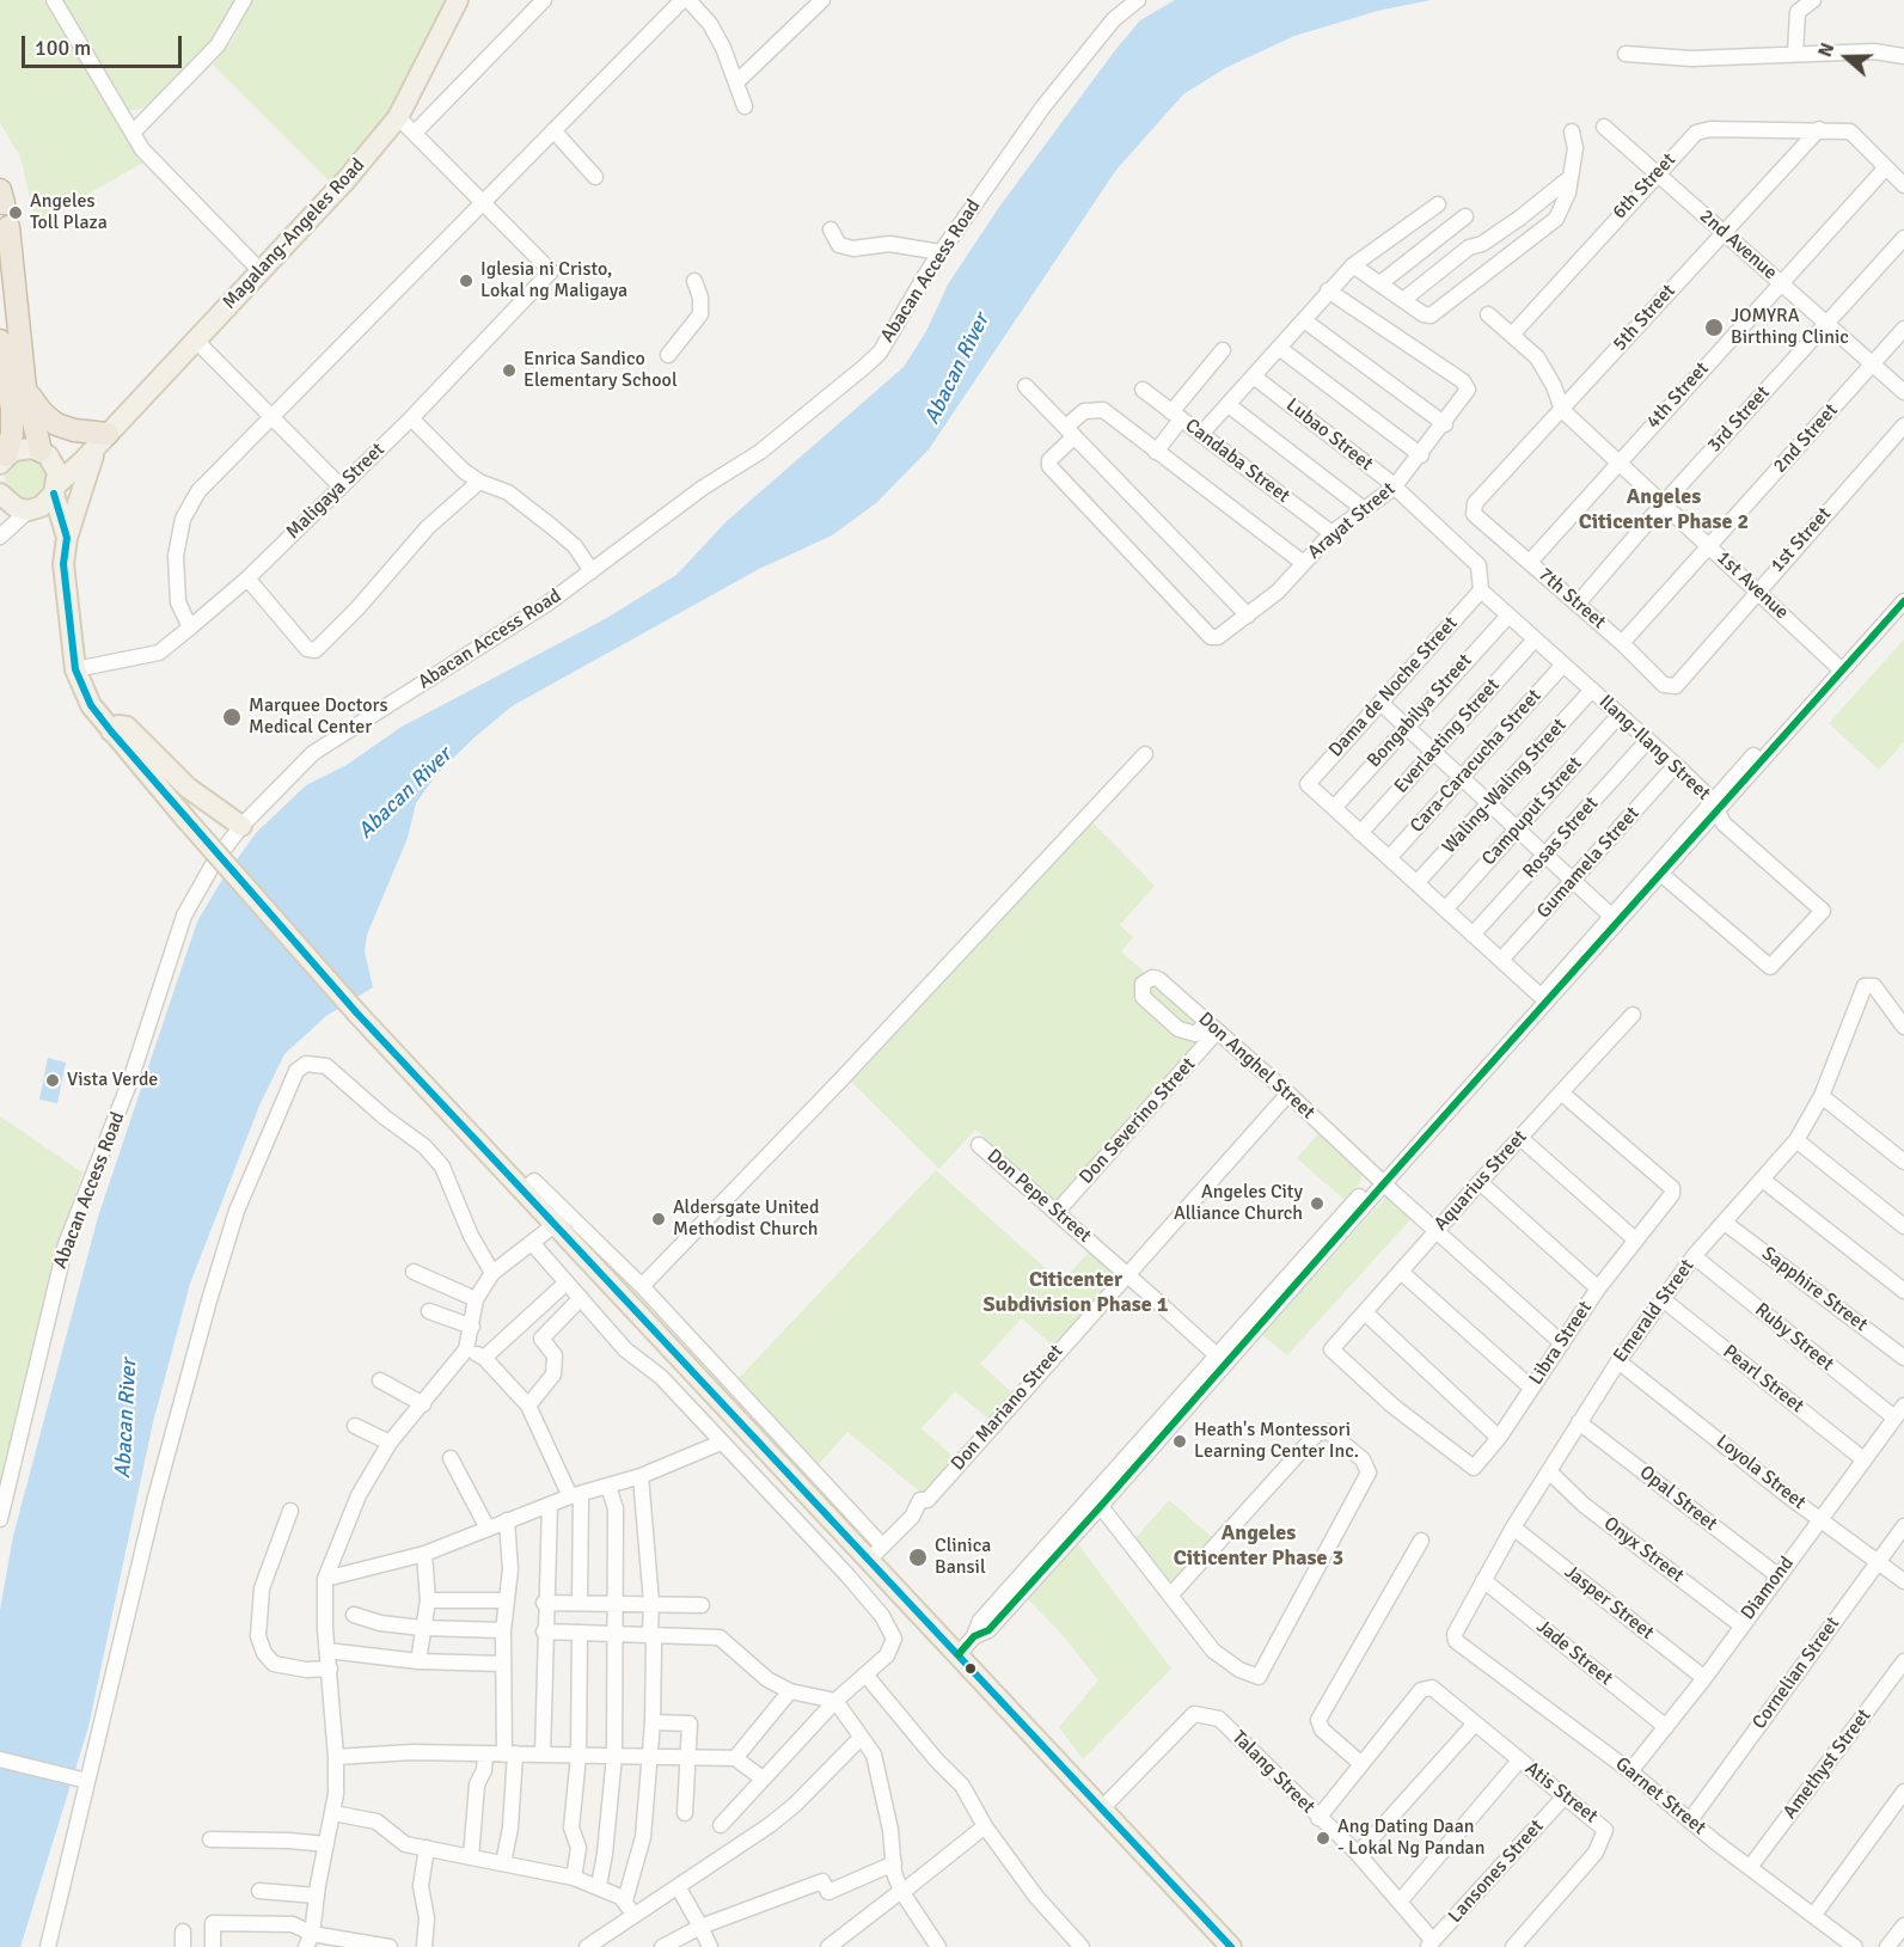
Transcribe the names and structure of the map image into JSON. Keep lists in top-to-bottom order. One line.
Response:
{"streets":{"main road":["Magalang-Angeles Road"],"street":["6th Street","2nd Avenue","Abacan Access Road","5th Street","4th Street","3rd Street","Lubao Street","2nd Street","Candaba Street","Maligaya Street","Arayat Street","1st Street","1st Avenue","7th Street","Dama de Noche Street","Bongabilya Street","Everlasting Street","Ilang-Ilang Street","Cara-Caracucha Street","Waling-Waling Street","Campuput Street","Rosas Street","Gumamela Street","Don Anghel Street","Don Severino Street","Aquarius Street","Don Pepe Street","Sapphire Street","Emerald Street","Ruby Street","Libra Street","Pearl Street","Don Mariano Street","Loyola Street","Opal Street","Onyx Street","Diamond","Jasper Street","Jade Street","Cornelian Street","Amethyst Street","Talang Street","Atis Street","Garnet Street","Lansones Street"]},"crossings":[["6th Street","2nd Avenue"],["6th Street","5th Street"],["6th Street","4th Street"],["6th Street","1st Avenue"],["2nd Avenue","5th Street"],["2nd Avenue","4th Street"],["2nd Avenue","3rd Street"],["2nd Avenue","2nd Street"],["5th Street","1st Avenue"],["5th Street","7th Street"],["4th Street","1st Avenue"],["4th Street","7th Street"],["3rd Street","1st Avenue"],["3rd Street","7th Street"],["Lubao Street","Arayat Street"],["Lubao Street","Dama de Noche Street"],["Lubao Street","Ilang-Ilang Street"],["2nd Street","1st Avenue"],["2nd Street","7th Street"],["Candaba Street","Arayat Street"],["1st Street","1st Avenue"],["1st Street","7th Street"],["Dama de Noche Street","Bongabilya Street"],["Dama de Noche Street","Ilang-Ilang Street"],["Bongabilya Street","Ilang-Ilang Street"],["Everlasting Street","Ilang-Ilang Street"],["Ilang-Ilang Street","Cara-Caracucha Street"],["Ilang-Ilang Street","Waling-Waling Street"],["Ilang-Ilang Street","Campuput Street"],["Ilang-Ilang Street","Rosas Street"],["Ilang-Ilang Street","Gumamela Street"],["Don Anghel Street","Don Severino Street"],["Don Anghel Street","Aquarius Street"],["Don Anghel Street","Libra Street"],["Don Anghel Street","Don Mariano Street"],["Don Severino Street","Don Pepe Street"],["Aquarius Street","Libra Street"],["Don Pepe Street","Don Mariano Street"],["Sapphire Street","Emerald Street"],["Emerald Street","Ruby Street"],["Emerald Street","Pearl Street"],["Emerald Street","Loyola Street"],["Emerald Street","Opal Street"],["Emerald Street","Onyx Street"],["Emerald Street","Jasper Street"],["Emerald Street","Jade Street"],["Emerald Street","Garnet Street"],["Ruby Street","Diamond"],["Pearl Street","Diamond"],["Loyola Street","Diamond"],["Loyola Street","Cornelian Street"],["Opal Street","Diamond"],["Onyx Street","Diamond"],["Diamond","Jasper Street"],["Diamond","Jade Street"],["Diamond","Garnet Street"],["Cornelian Street","Garnet Street"],["Amethyst Street","Garnet Street"],["Talang Street","Lansones Street"],["Atis Street","Lansones Street"]],"districts":["Angeles Citicenter Phase 2","Citicenter Subdivision Phase 1","Angeles Citicenter Phase 3"],"water":["Abacan River"],"places":["Angeles Toll Plaza","Iglesia ni Cristo, Lokal ng Maligaya","JOMYRA Birthing Clinic","Enrica Sandico Elementary School","Marquee Doctors Medical Center","Vista Verde","Angeles City Alliance Church","Aldersgate United Methodist Church","Heath's Montessori Learning Center Inc.","Clinica Bansil","Ang Dating Daan - Lokal Ng Pandan"],"scale_bar":"100 m","north":"left"}
